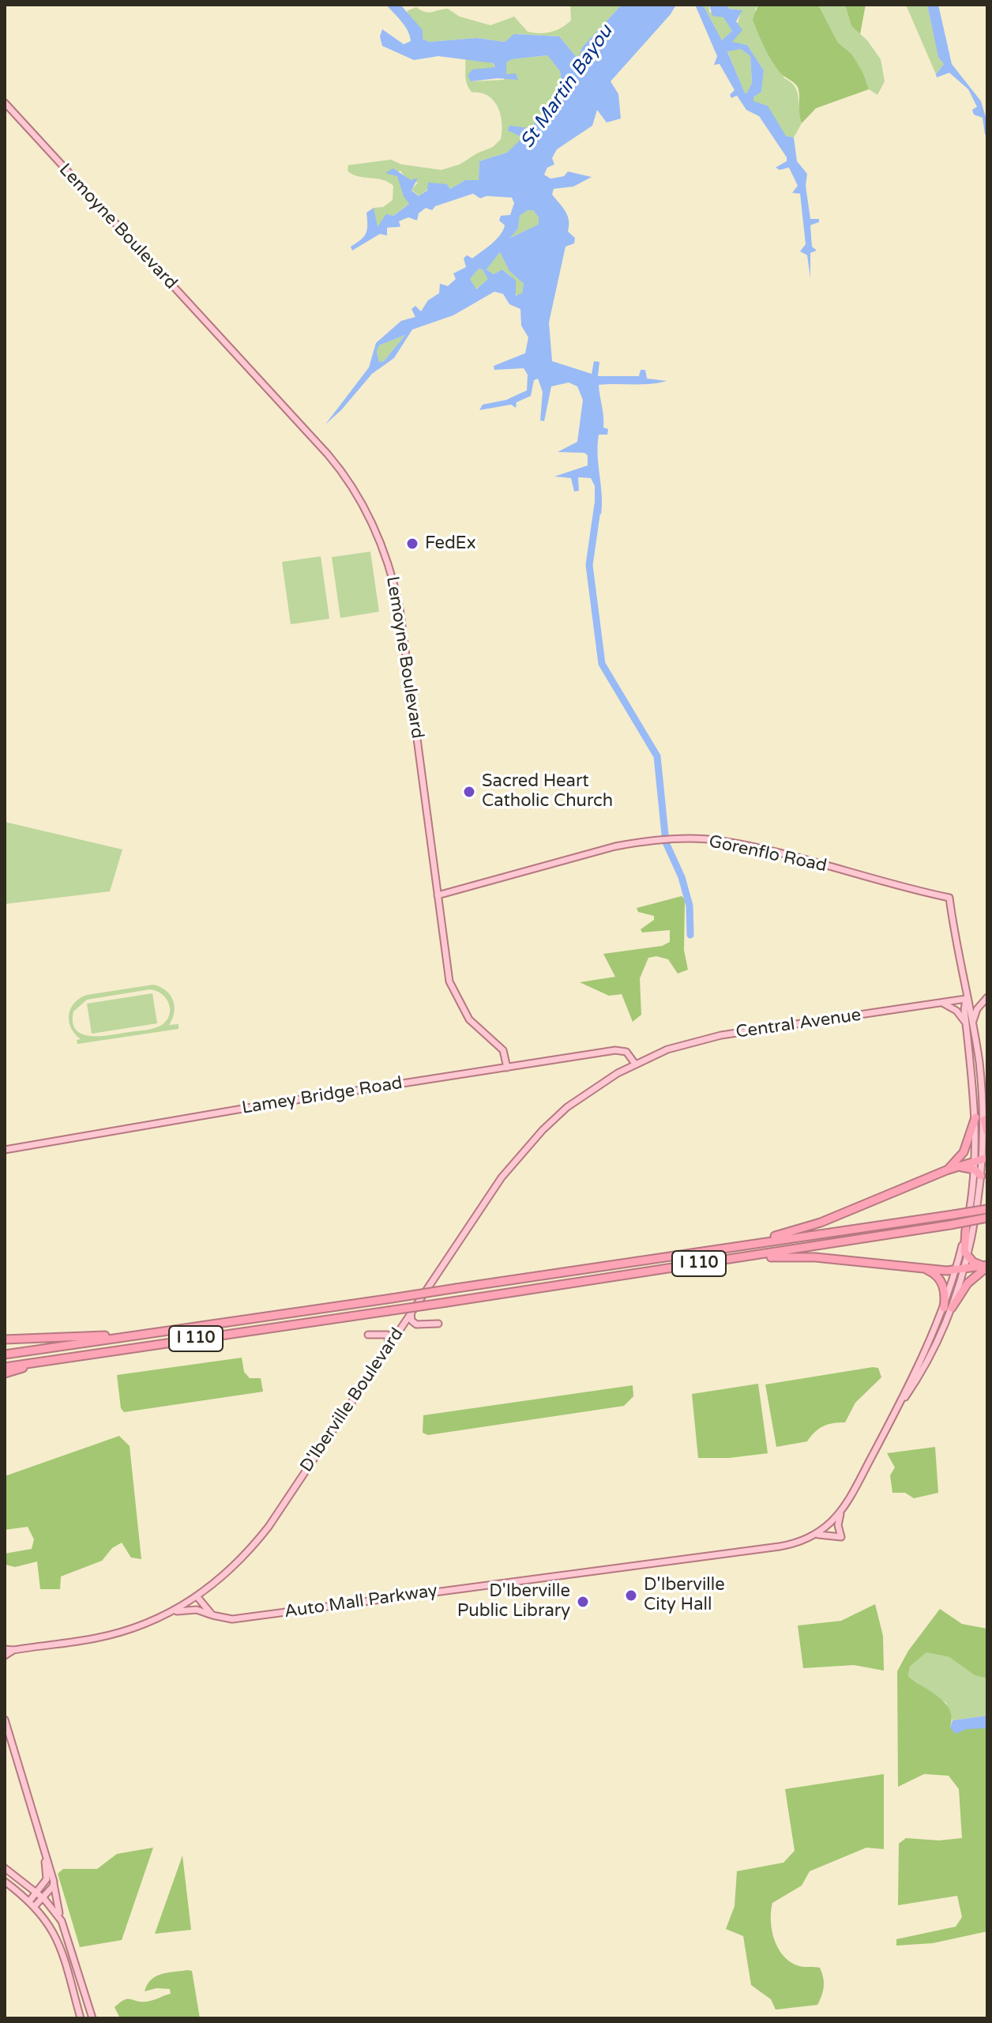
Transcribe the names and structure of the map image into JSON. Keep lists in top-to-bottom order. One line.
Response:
{"streets":{"highway":["I 110"],"main road":["Lemoyne Boulevard","Gorenflo Road","Central Avenue","Lamey Bridge Road","D'Iberville Boulevard","Auto Mall Parkway"]},"crossings":[["Lemoyne Boulevard","Gorenflo Road"],["Lemoyne Boulevard","Lamey Bridge Road"],["Gorenflo Road","Central Avenue"],["Central Avenue","Lamey Bridge Road"],["Central Avenue","D'Iberville Boulevard"],["D'Iberville Boulevard","Auto Mall Parkway"]],"water":["St Martin Bayou"],"places":["FedEx","Sacred Heart Catholic Church","D'Iberville City Hall","D'Iberville Public Library"]}
